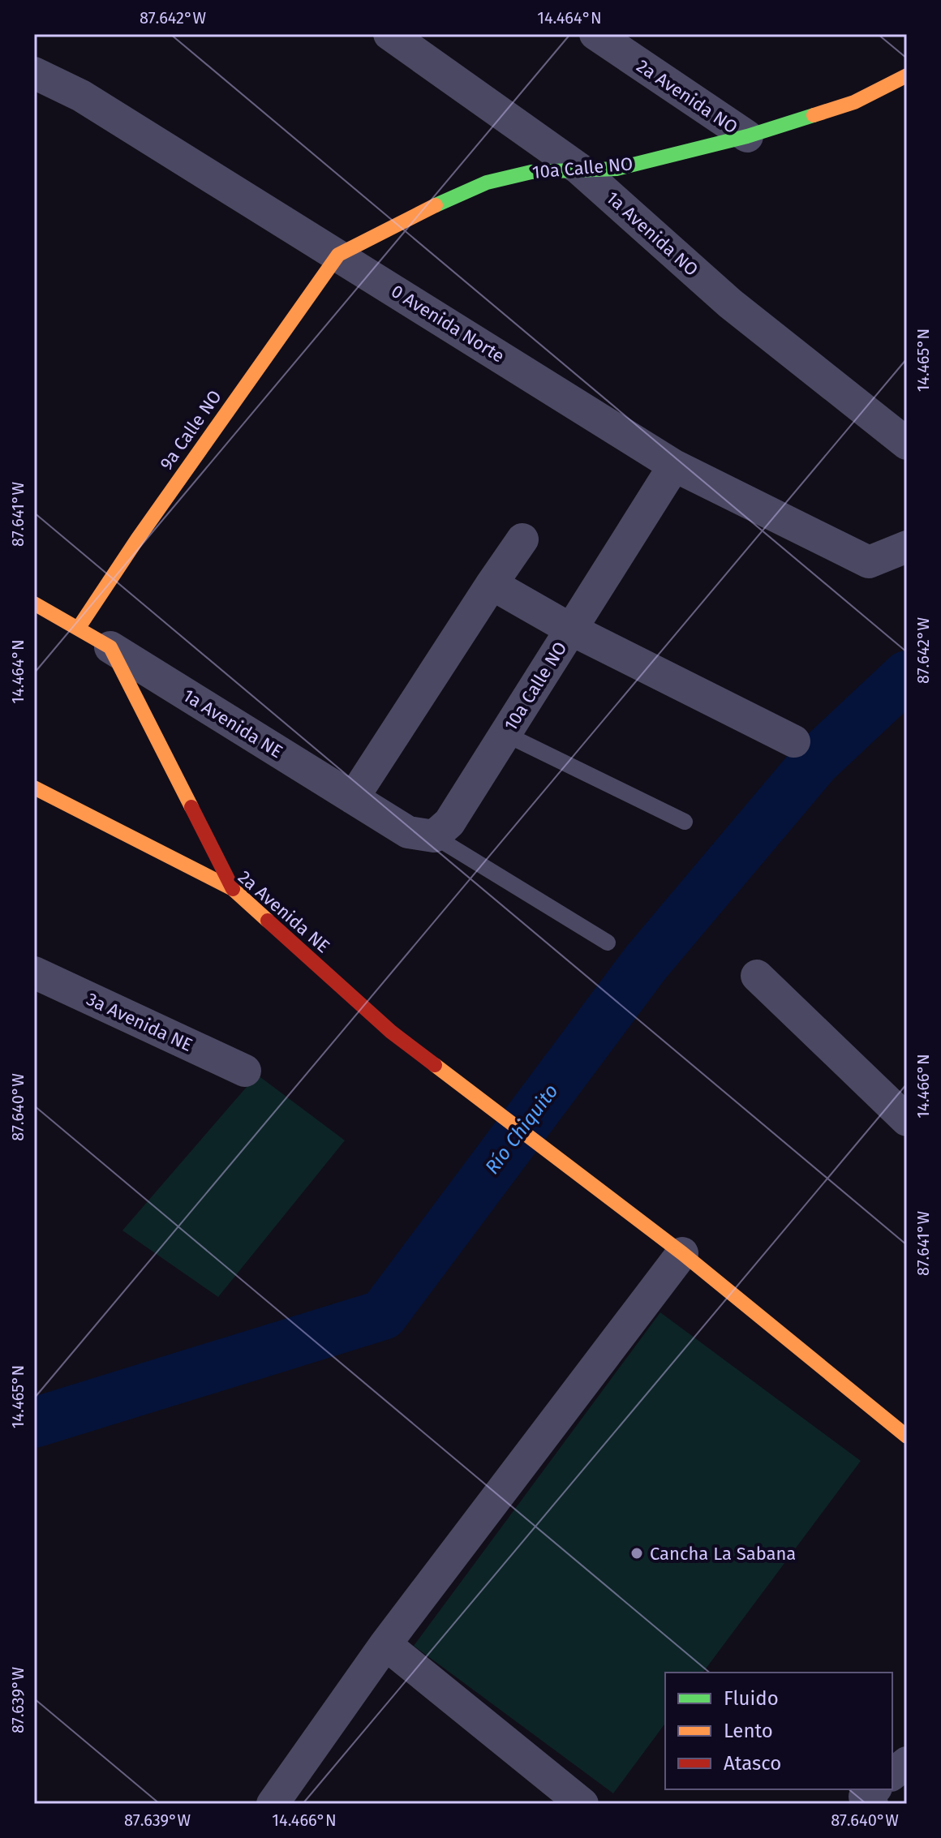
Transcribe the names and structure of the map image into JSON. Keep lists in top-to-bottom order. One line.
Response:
{"streets":{"street":["2a Avenida NO","10a Calle NO","1a Avenida NO","0 Avenida Norte","9a Calle NO","1a Avenida NE","2a Avenida NE","3a Avenida NE"]},"crossings":[["2a Avenida NO","10a Calle NO"],["10a Calle NO","1a Avenida NO"],["10a Calle NO","0 Avenida Norte"],["10a Calle NO","9a Calle NO"],["10a Calle NO","1a Avenida NE"],["0 Avenida Norte","9a Calle NO"],["9a Calle NO","1a Avenida NE"]],"water":["Río Chiquito"],"places":["Cancha La Sabana"],"legend":["Fluido","Lento","Atasco"],"coordinates":["87.642°W","14.464°N","14.465°N","87.641°W","14.466°N","87.640°W","87.639°W"]}
